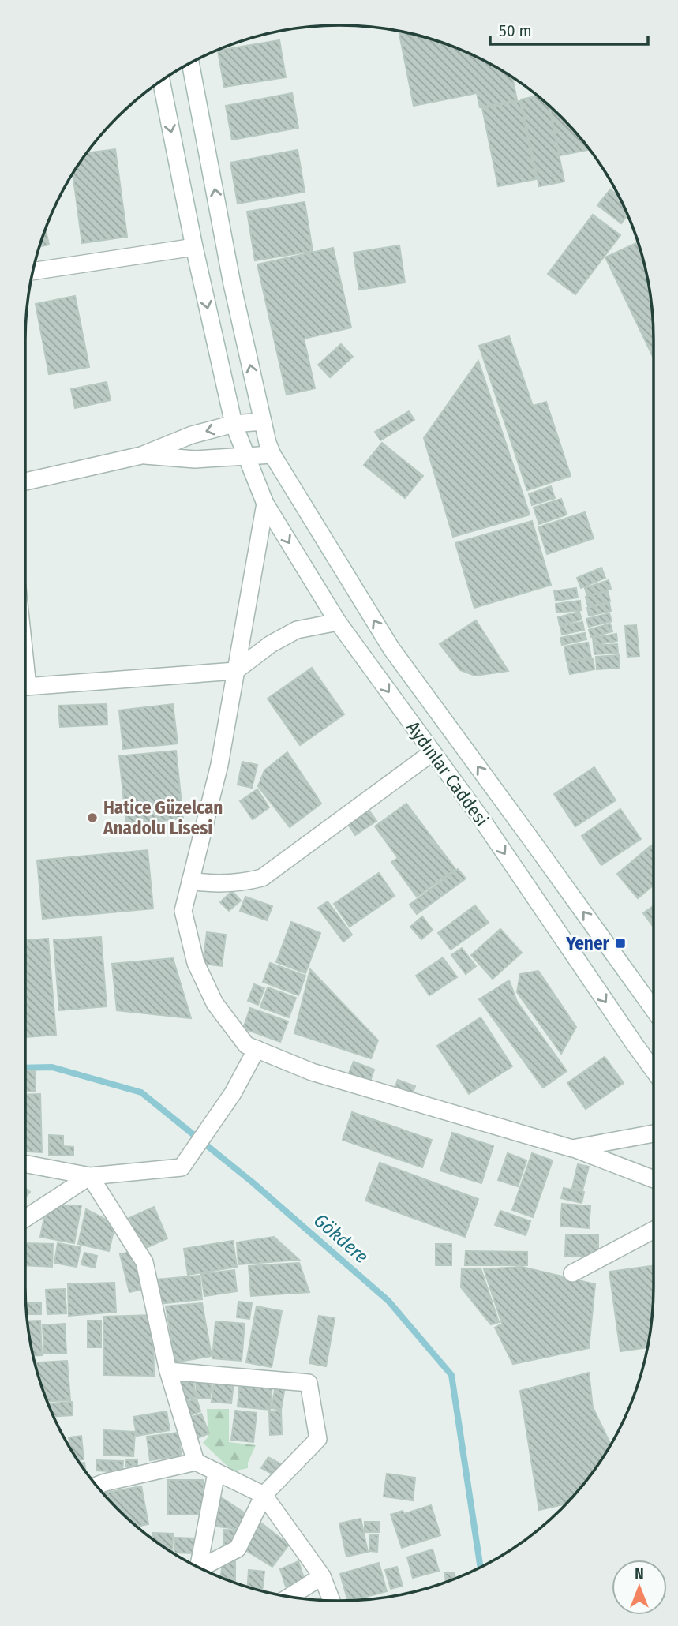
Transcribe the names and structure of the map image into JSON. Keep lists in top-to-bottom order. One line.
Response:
{"streets":{"street":["Aydınlar Caddesi"]},"water":["Gökdere"],"places":{"other":["Hatice Güzelcan Anadolu Lisesi"],"transit":["Yener"]},"scale_bar":"50 m","north":"top"}
